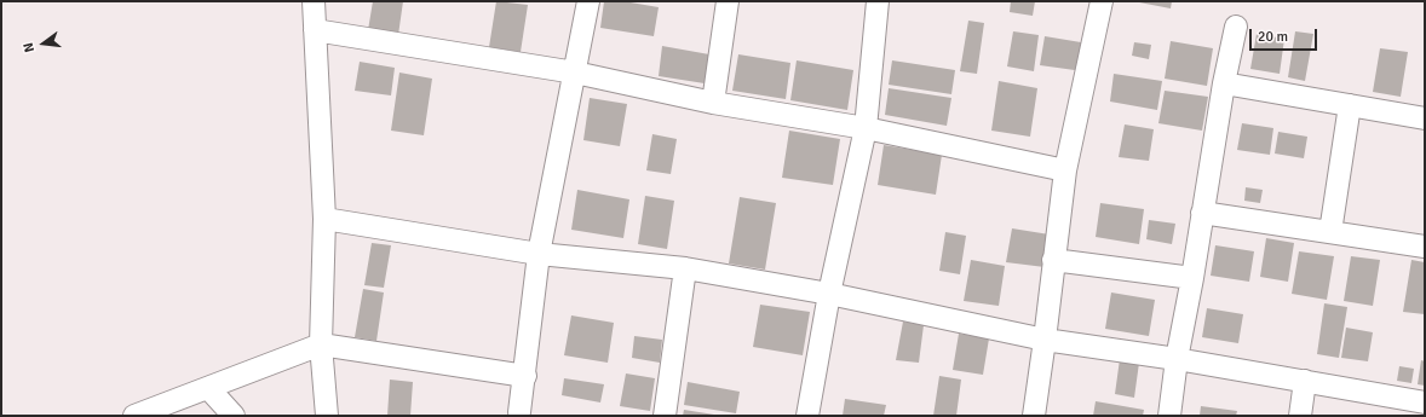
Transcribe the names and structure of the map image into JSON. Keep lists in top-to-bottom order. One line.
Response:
{"scale_bar":"20 m","north":"left"}
